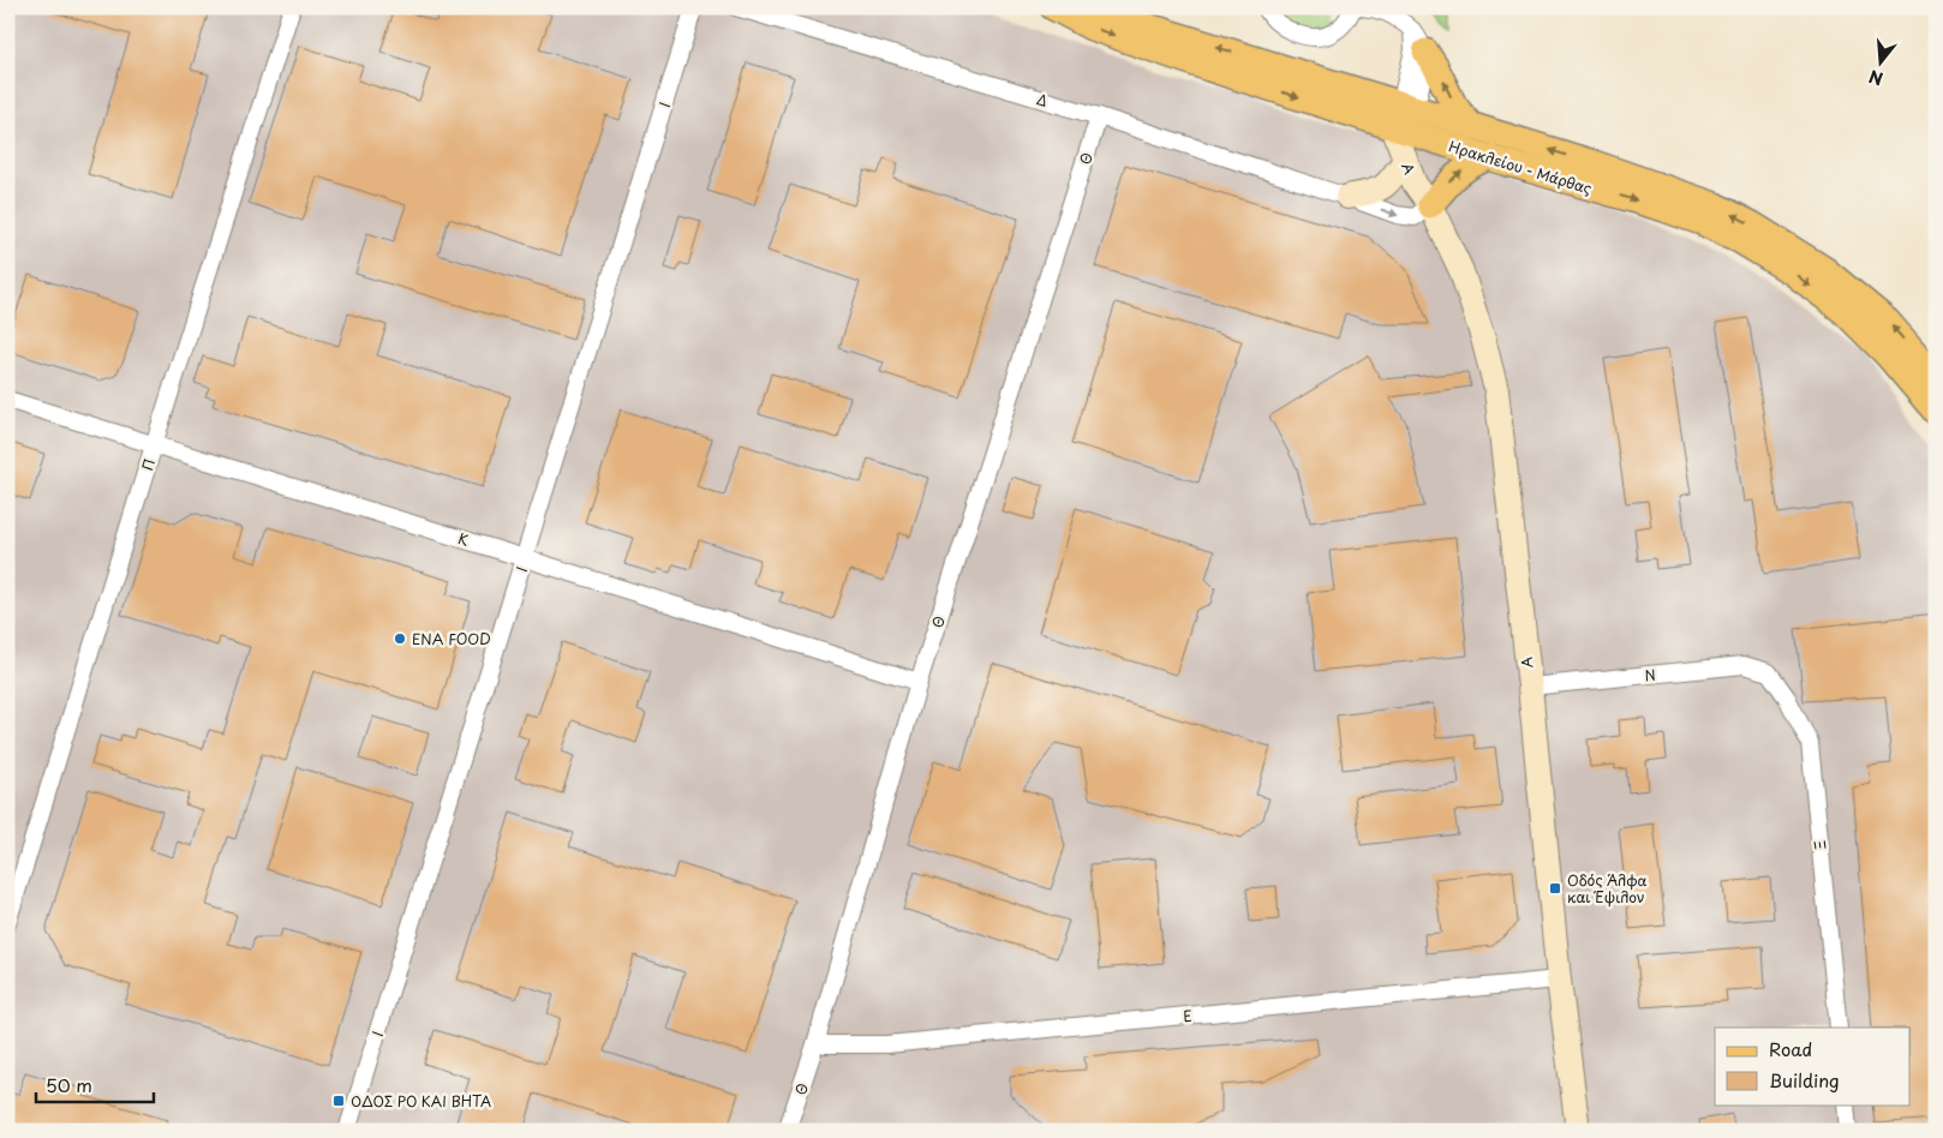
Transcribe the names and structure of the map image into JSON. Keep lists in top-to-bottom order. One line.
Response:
{"streets":{"main road":["Ηρακλείου - Μάρθας"],"street":["Δ","Ι","Θ","Α","Π","Κ","Ν","Ξ","Ε"]},"crossings":[["Δ","Θ"],["Δ","Α"],["Ι","Κ"],["Θ","Κ"],["Θ","Ε"],["Ηρακλείου - Μάρθας","Α"],["Α","Ν"],["Α","Ε"],["Π","Κ"],["Ν","Ξ"]],"places":{"other":["ENA FOOD"],"transit":["Οδός Άλφα και Έψιλον","ΟΔΟΣ ΡΟ ΚΑΙ ΒΗΤΑ"]},"legend":["Road","Building"],"scale_bar":"50 m","north":"bottom"}
